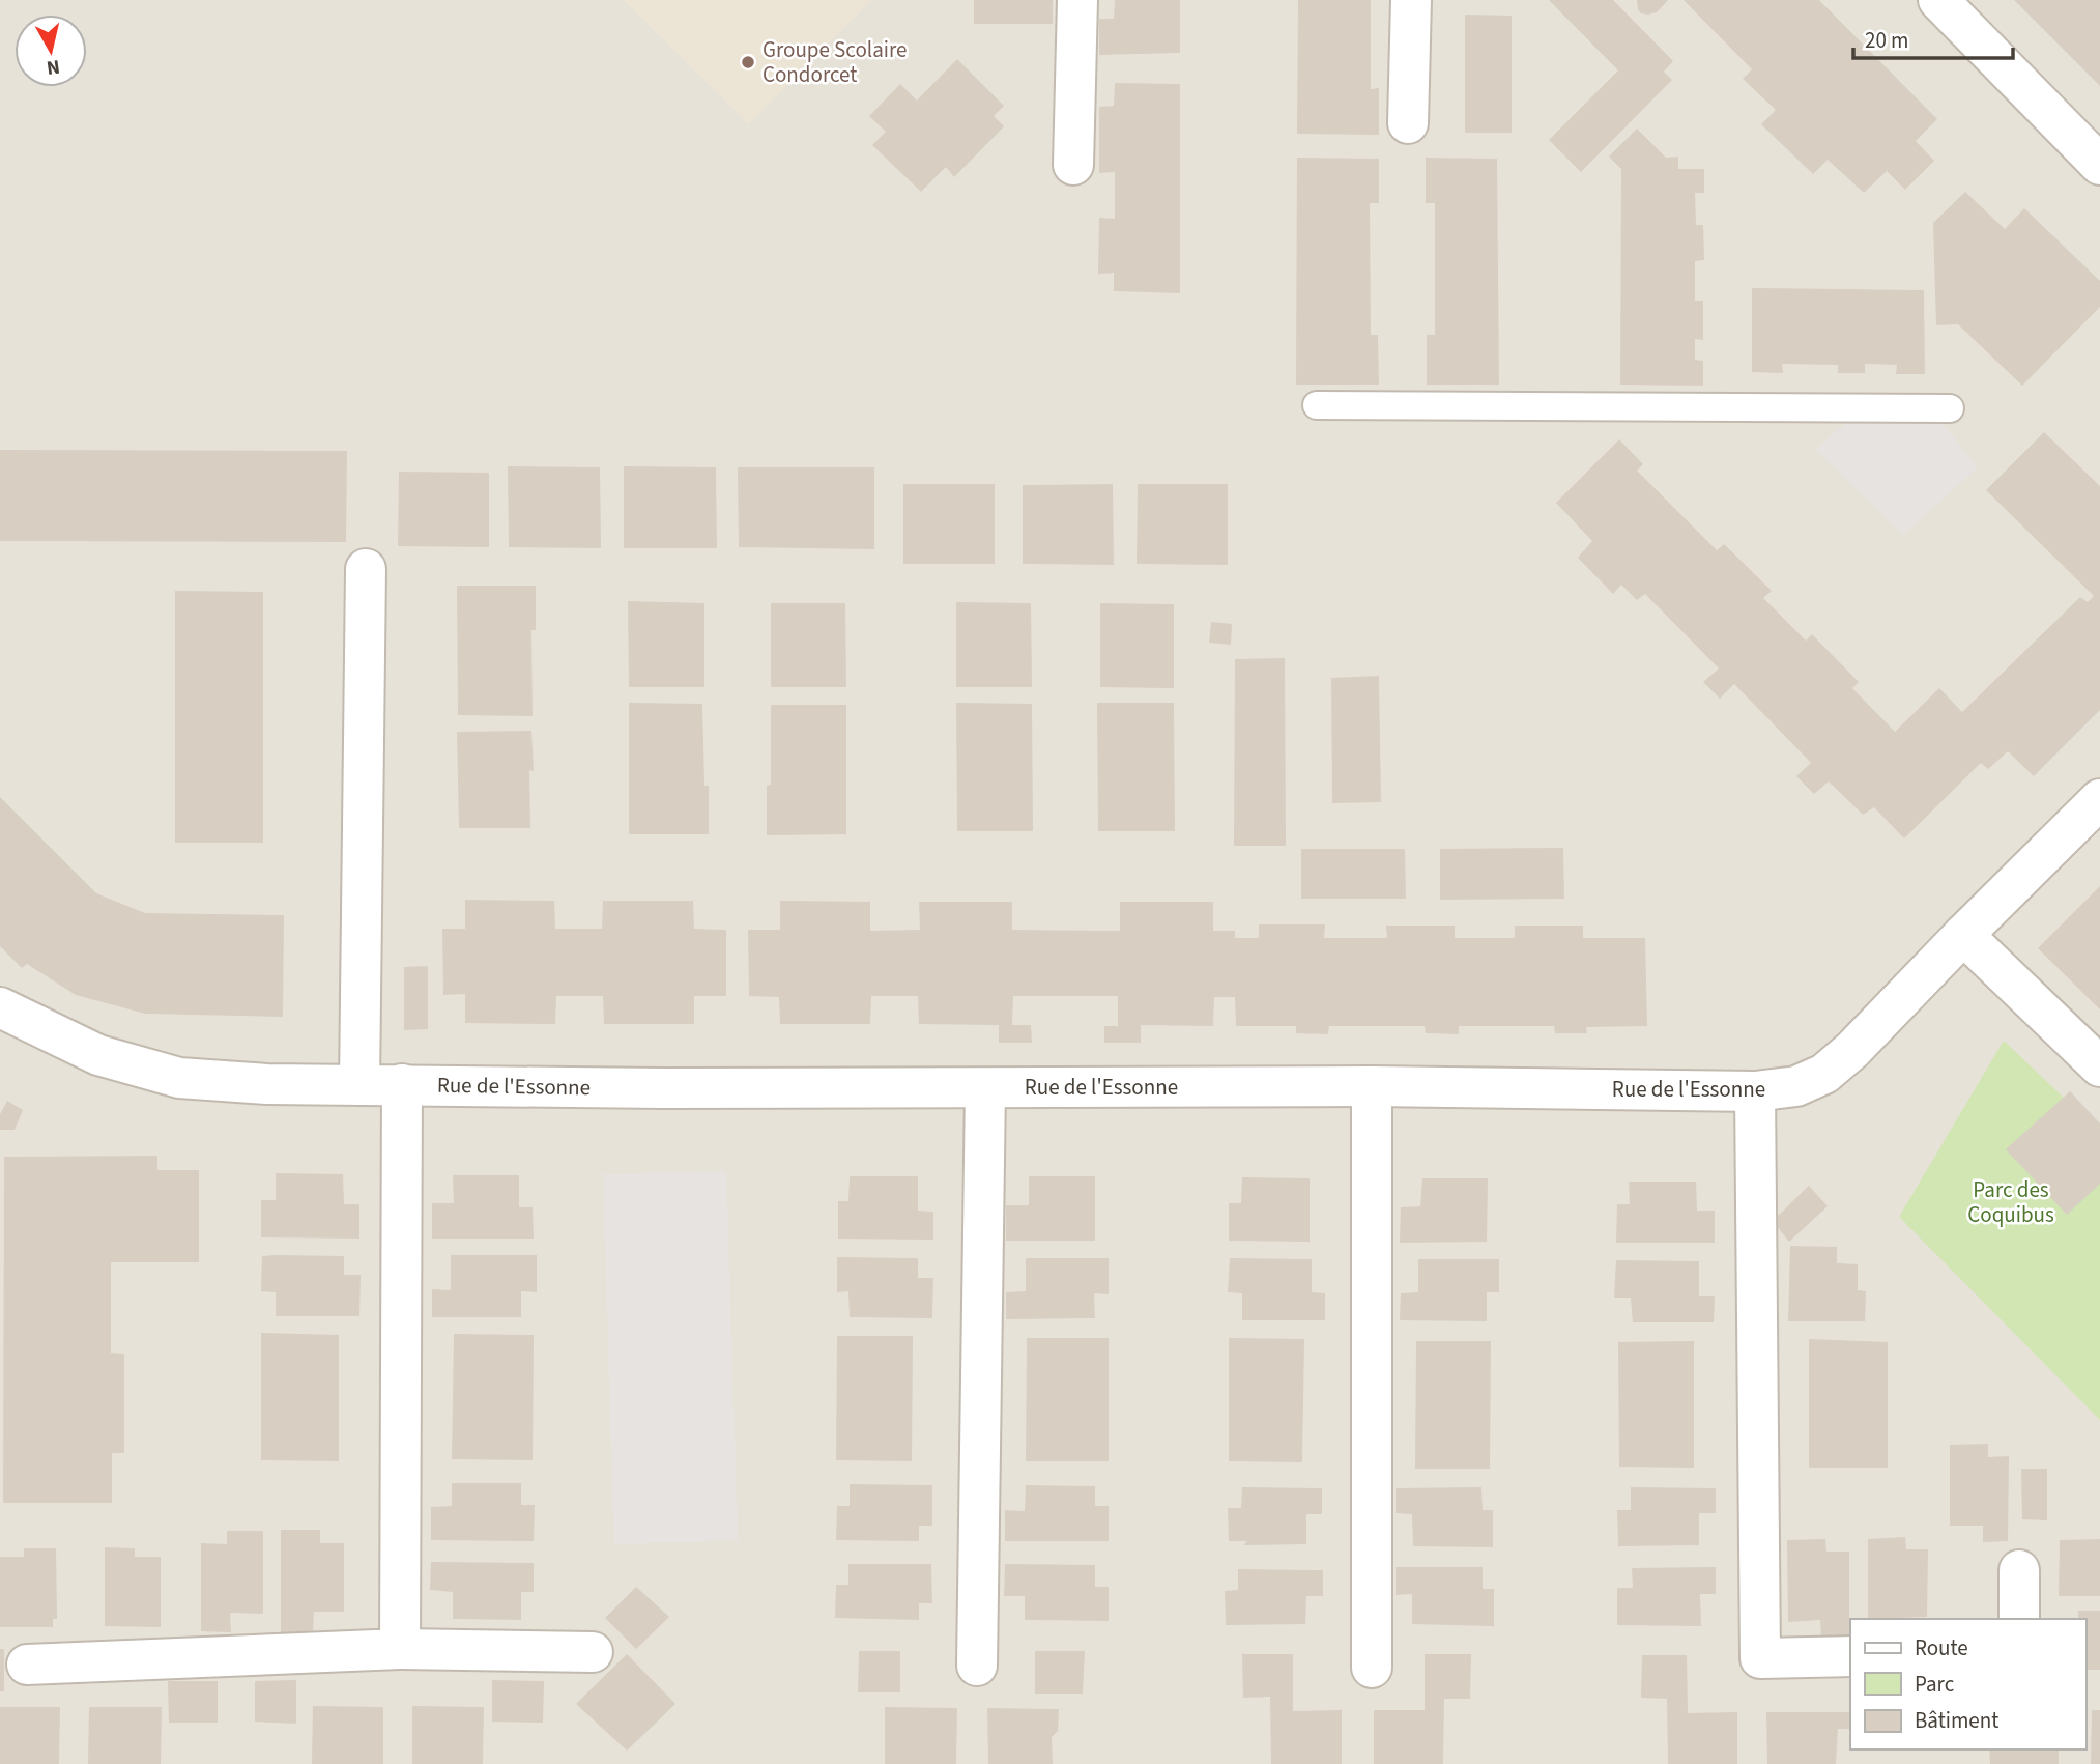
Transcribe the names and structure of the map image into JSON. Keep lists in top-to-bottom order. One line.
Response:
{"streets":{"street":["Rue de l'Essonne"]},"parks":["Parc des Coquibus"],"places":["Groupe Scolaire Condorcet"],"legend":["Route","Parc","Bâtiment"],"scale_bar":"20 m","north":"bottom"}
